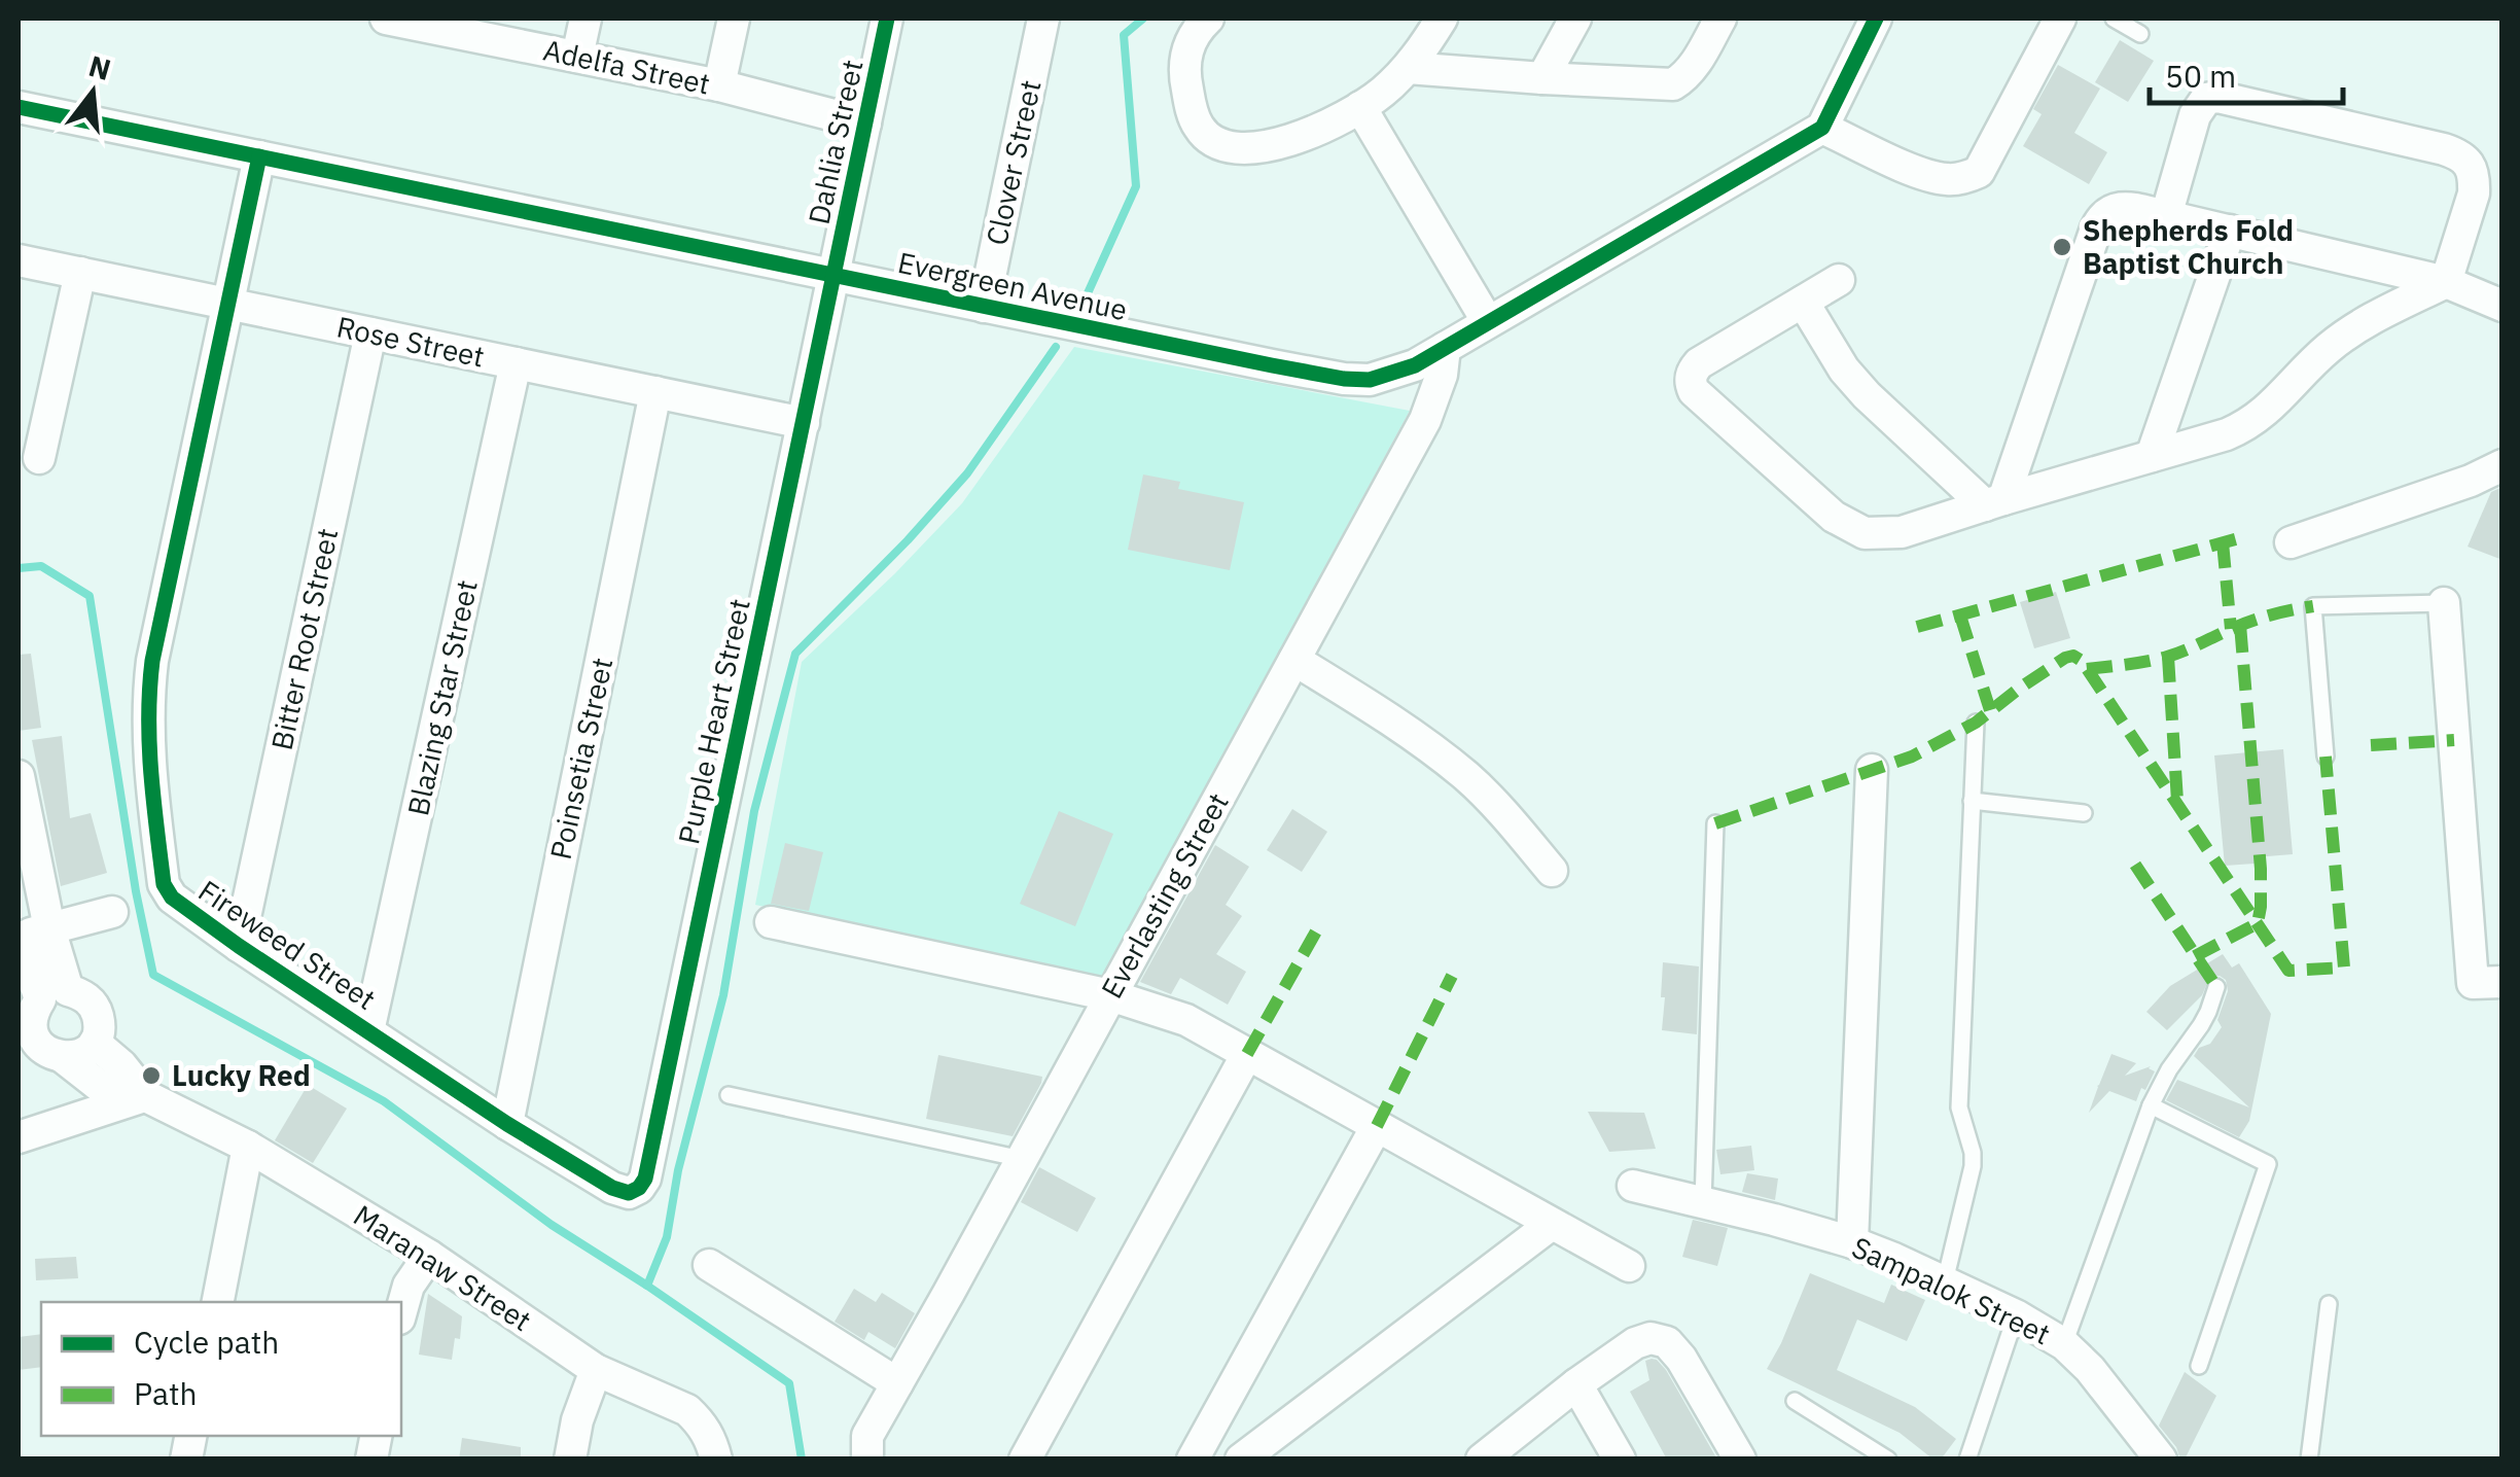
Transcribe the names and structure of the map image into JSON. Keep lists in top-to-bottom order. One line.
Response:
{"streets":{"street":["Adelfa Street","Dahlia Street","Clover Street","Evergreen Avenue","Rose Street","Bitter Root Street","Blazing Star Street","Purple Heart Street","Poinsetia Street","Everlasting Street","Fireweed Street","Maranaw Street","Sampalok Street"]},"crossings":[["Adelfa Street","Dahlia Street"],["Dahlia Street","Evergreen Avenue"],["Dahlia Street","Purple Heart Street"],["Clover Street","Evergreen Avenue"],["Evergreen Avenue","Purple Heart Street"],["Evergreen Avenue","Everlasting Street"],["Evergreen Avenue","Fireweed Street"],["Rose Street","Bitter Root Street"],["Rose Street","Blazing Star Street"],["Rose Street","Purple Heart Street"],["Rose Street","Poinsetia Street"],["Rose Street","Fireweed Street"],["Bitter Root Street","Fireweed Street"],["Blazing Star Street","Fireweed Street"],["Purple Heart Street","Fireweed Street"],["Poinsetia Street","Fireweed Street"]],"places":["Shepherds Fold Baptist Church","Lucky Red"],"legend":["Cycle path","Path"],"scale_bar":"50 m","north":"top"}
